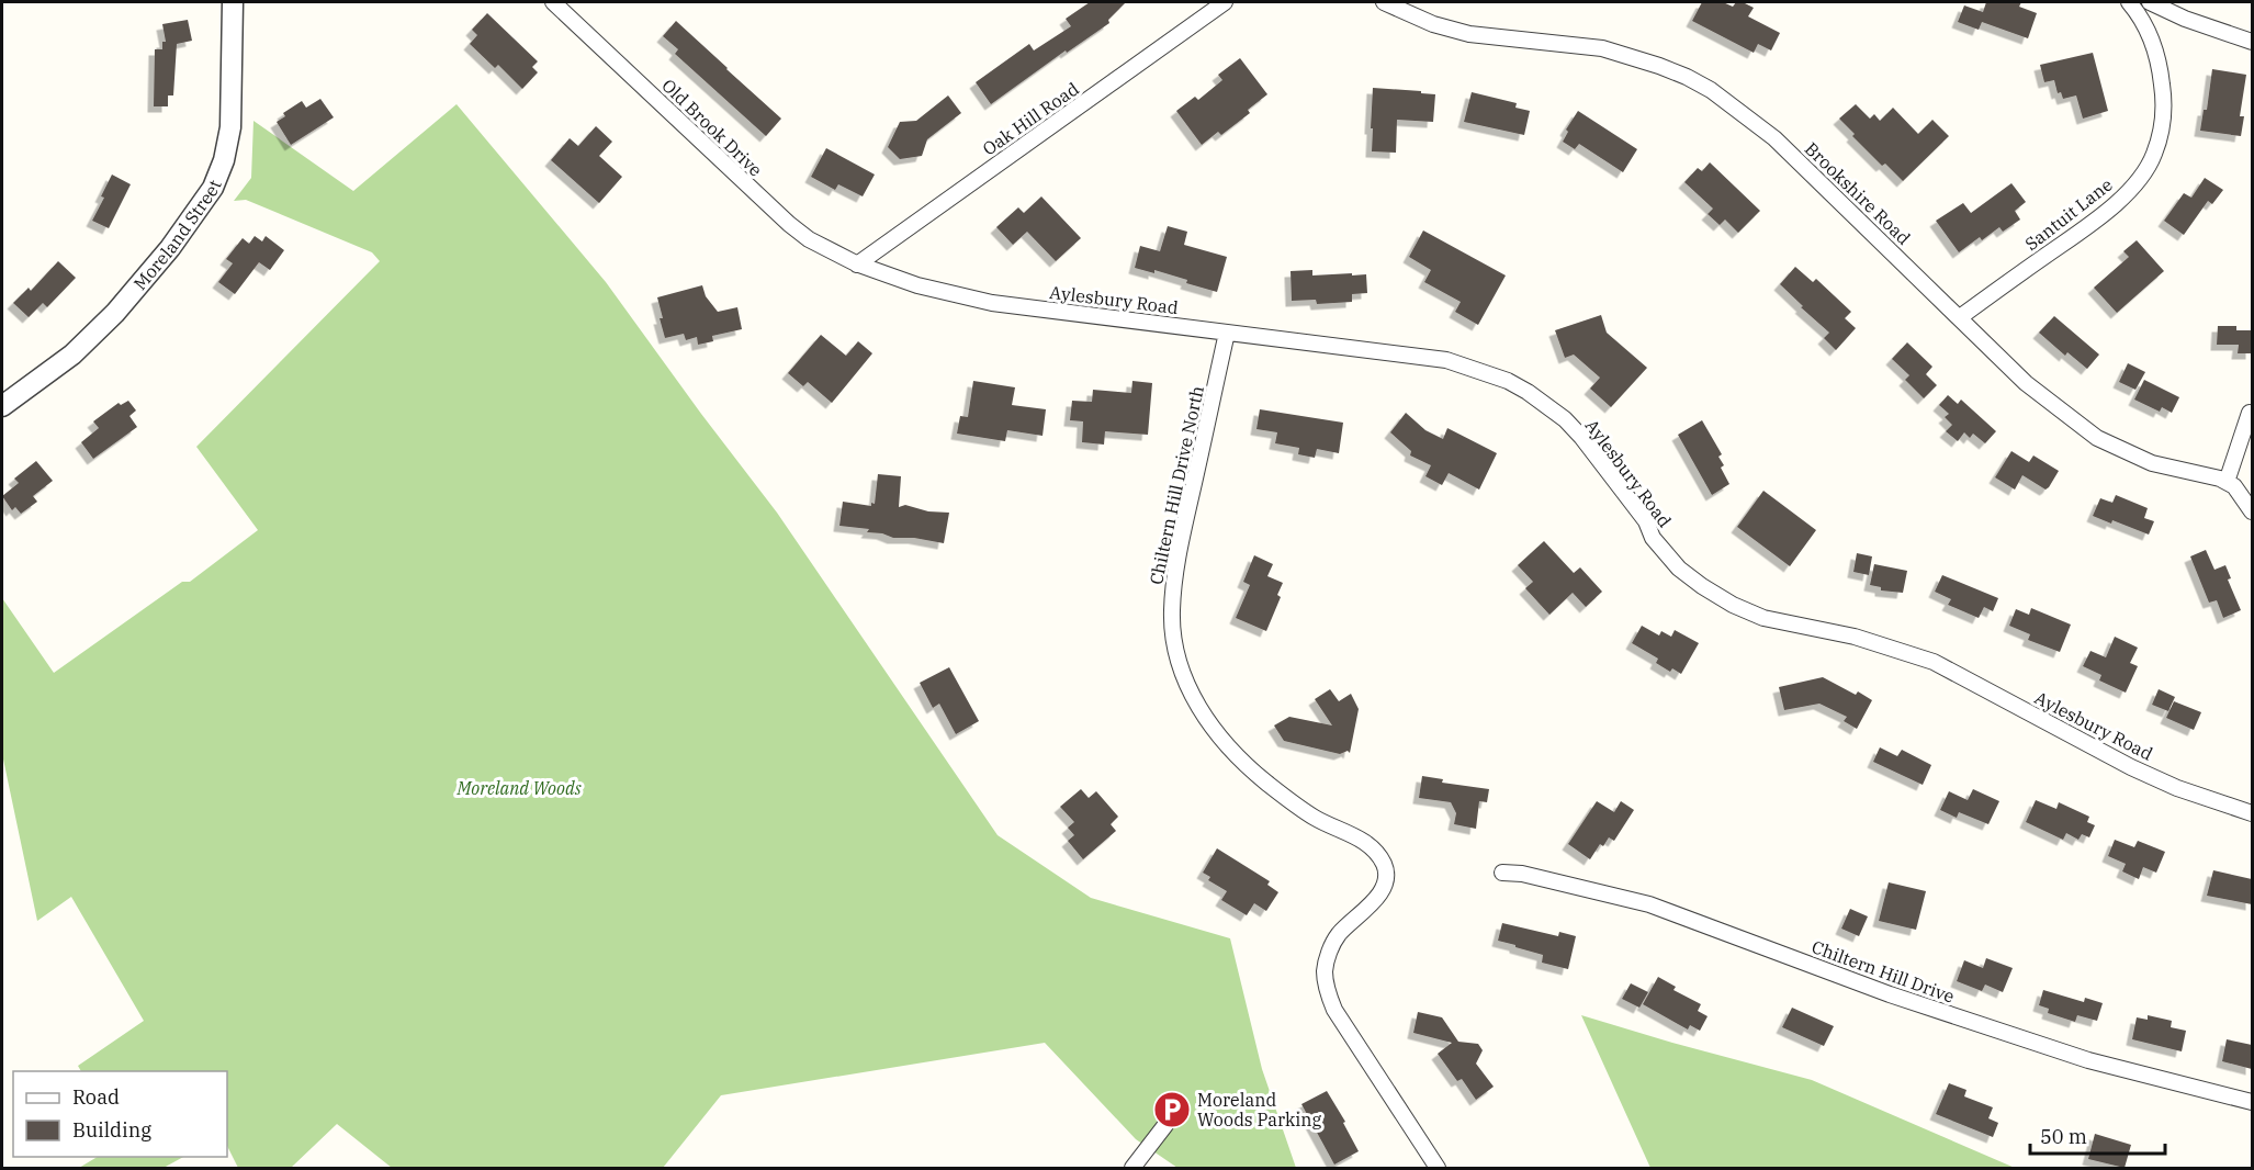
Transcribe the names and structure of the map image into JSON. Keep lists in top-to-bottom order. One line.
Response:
{"streets":{"street":["Oak Hill Road","Old Brook Drive","Brookshire Road","Santuit Lane","Moreland Street","Aylesbury Road","Chiltern Hill Drive North","Chiltern Hill Drive"]},"crossings":[["Oak Hill Road","Old Brook Drive"],["Oak Hill Road","Aylesbury Road"],["Old Brook Drive","Aylesbury Road"],["Brookshire Road","Santuit Lane"],["Aylesbury Road","Chiltern Hill Drive North"]],"parks":["Moreland Woods"],"places":{"parking":["Moreland Woods Parking"]},"legend":["Road","Building"],"scale_bar":"50 m"}
